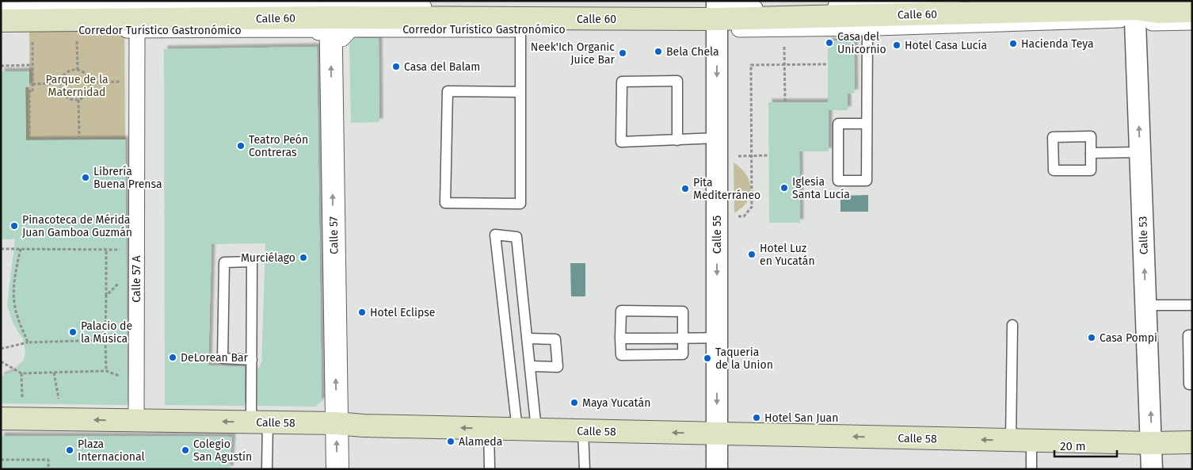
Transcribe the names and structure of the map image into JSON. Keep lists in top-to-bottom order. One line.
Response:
{"streets":{"main road":["Calle 60","Calle 58"],"street":["Corredor Turístico Gastronómico","Calle 55","Calle 57","Calle 53","Calle 57 A"]},"crossings":[["Calle 60","Corredor Turístico Gastronómico"],["Calle 60","Calle 55"],["Calle 60","Calle 57"],["Calle 60","Calle 53"],["Calle 60","Calle 57 A"],["Corredor Turístico Gastronómico","Calle 55"],["Corredor Turístico Gastronómico","Calle 57"],["Corredor Turístico Gastronómico","Calle 53"],["Calle 55","Calle 58"],["Calle 57","Calle 58"],["Calle 53","Calle 58"],["Calle 57 A","Calle 58"]],"one_way":["Calle 55","Calle 57","Calle 53","Calle 58"],"parks":["Parque de la Maternidad"],"places":["Casa del Unicornio","Hacienda Teya","Hotel Casa Lucía","Bela Chela","Neek'Ich Organic Juice Bar","Casa del Balam","Teatro Peón Contreras","Librería Buena Prensa","Iglesia Santa Lucía","Pita Mediterráneo","Pinacoteca de Mérida Juan Gamboa Guzmán","Hotel Luz en Yucatán","Murciélago","Hotel Eclipse","Palacio de la Música","Casa Pompi","DeLorean Bar","Taqueria de la Union","Maya Yucatán","Hotel San Juan","Alameda","Plaza Internacional","Colegio San Agustín"],"scale_bar":"20 m"}
